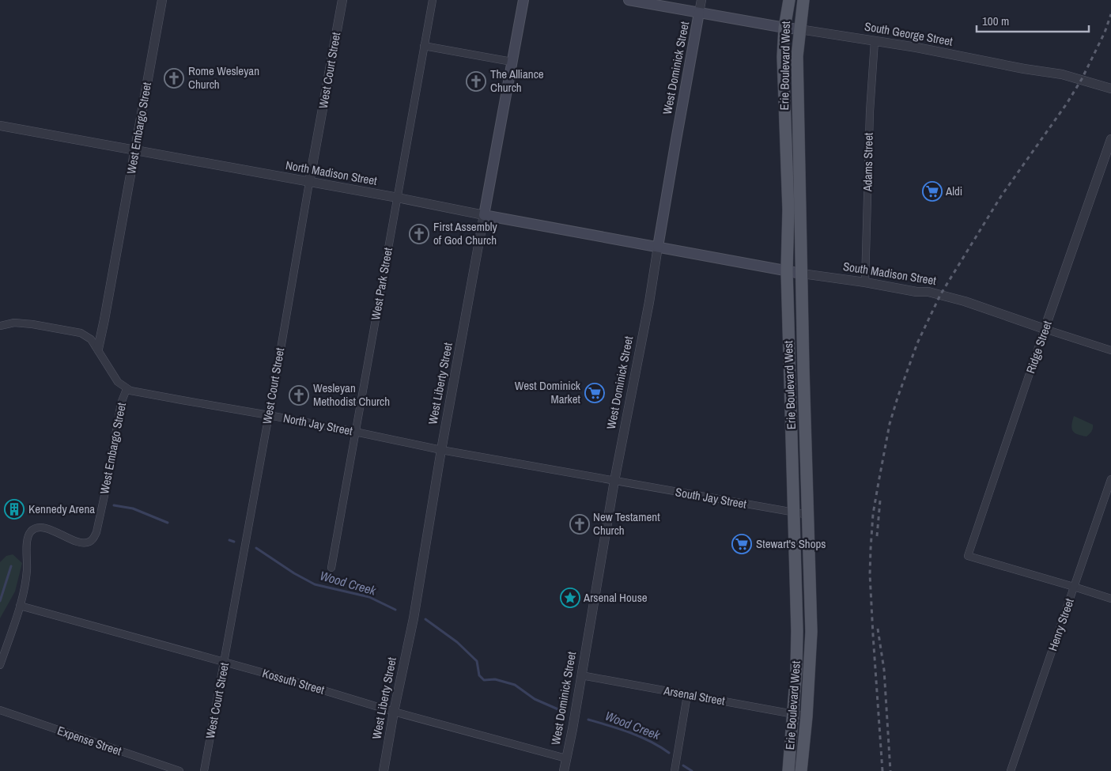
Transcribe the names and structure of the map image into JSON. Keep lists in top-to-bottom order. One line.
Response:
{"streets":{"main road":["South George Street","Erie Boulevard West","West Dominick Street","North Madison Street","South Madison Street","West Liberty Street"],"street":["West Court Street","West Embargo Street","Adams Street","West Park Street","Ridge Street","North Jay Street","South Jay Street","Henry Street","Kossuth Street","Arsenal Street","Expense Street"]},"crossings":[["South George Street","Erie Boulevard West"],["South George Street","West Dominick Street"],["South George Street","Adams Street"],["Erie Boulevard West","South Madison Street"],["Erie Boulevard West","South Jay Street"],["Erie Boulevard West","Arsenal Street"],["West Dominick Street","North Madison Street"],["West Dominick Street","South Madison Street"],["West Dominick Street","North Jay Street"],["West Dominick Street","South Jay Street"],["West Dominick Street","Kossuth Street"],["West Dominick Street","Arsenal Street"],["West Court Street","North Madison Street"],["West Court Street","North Jay Street"],["West Court Street","Kossuth Street"],["West Embargo Street","North Madison Street"],["West Embargo Street","North Jay Street"],["West Embargo Street","Kossuth Street"],["Adams Street","South Madison Street"],["North Madison Street","South Madison Street"],["North Madison Street","West Park Street"],["North Madison Street","West Liberty Street"],["South Madison Street","Ridge Street"],["West Park Street","North Jay Street"],["Ridge Street","Henry Street"],["West Liberty Street","North Jay Street"],["West Liberty Street","Kossuth Street"],["North Jay Street","South Jay Street"]],"water":["Wood Creek"],"places":{"church":["Rome Wesleyan Church","The Alliance Church","First Assembly of God Church","Wesleyan Methodist Church","New Testament Church"],"supermarket":["Aldi","West Dominick Market","Stewart's Shops"],"building":["Kennedy Arena"],"place":["Arsenal House"]},"scale_bar":"100 m"}
